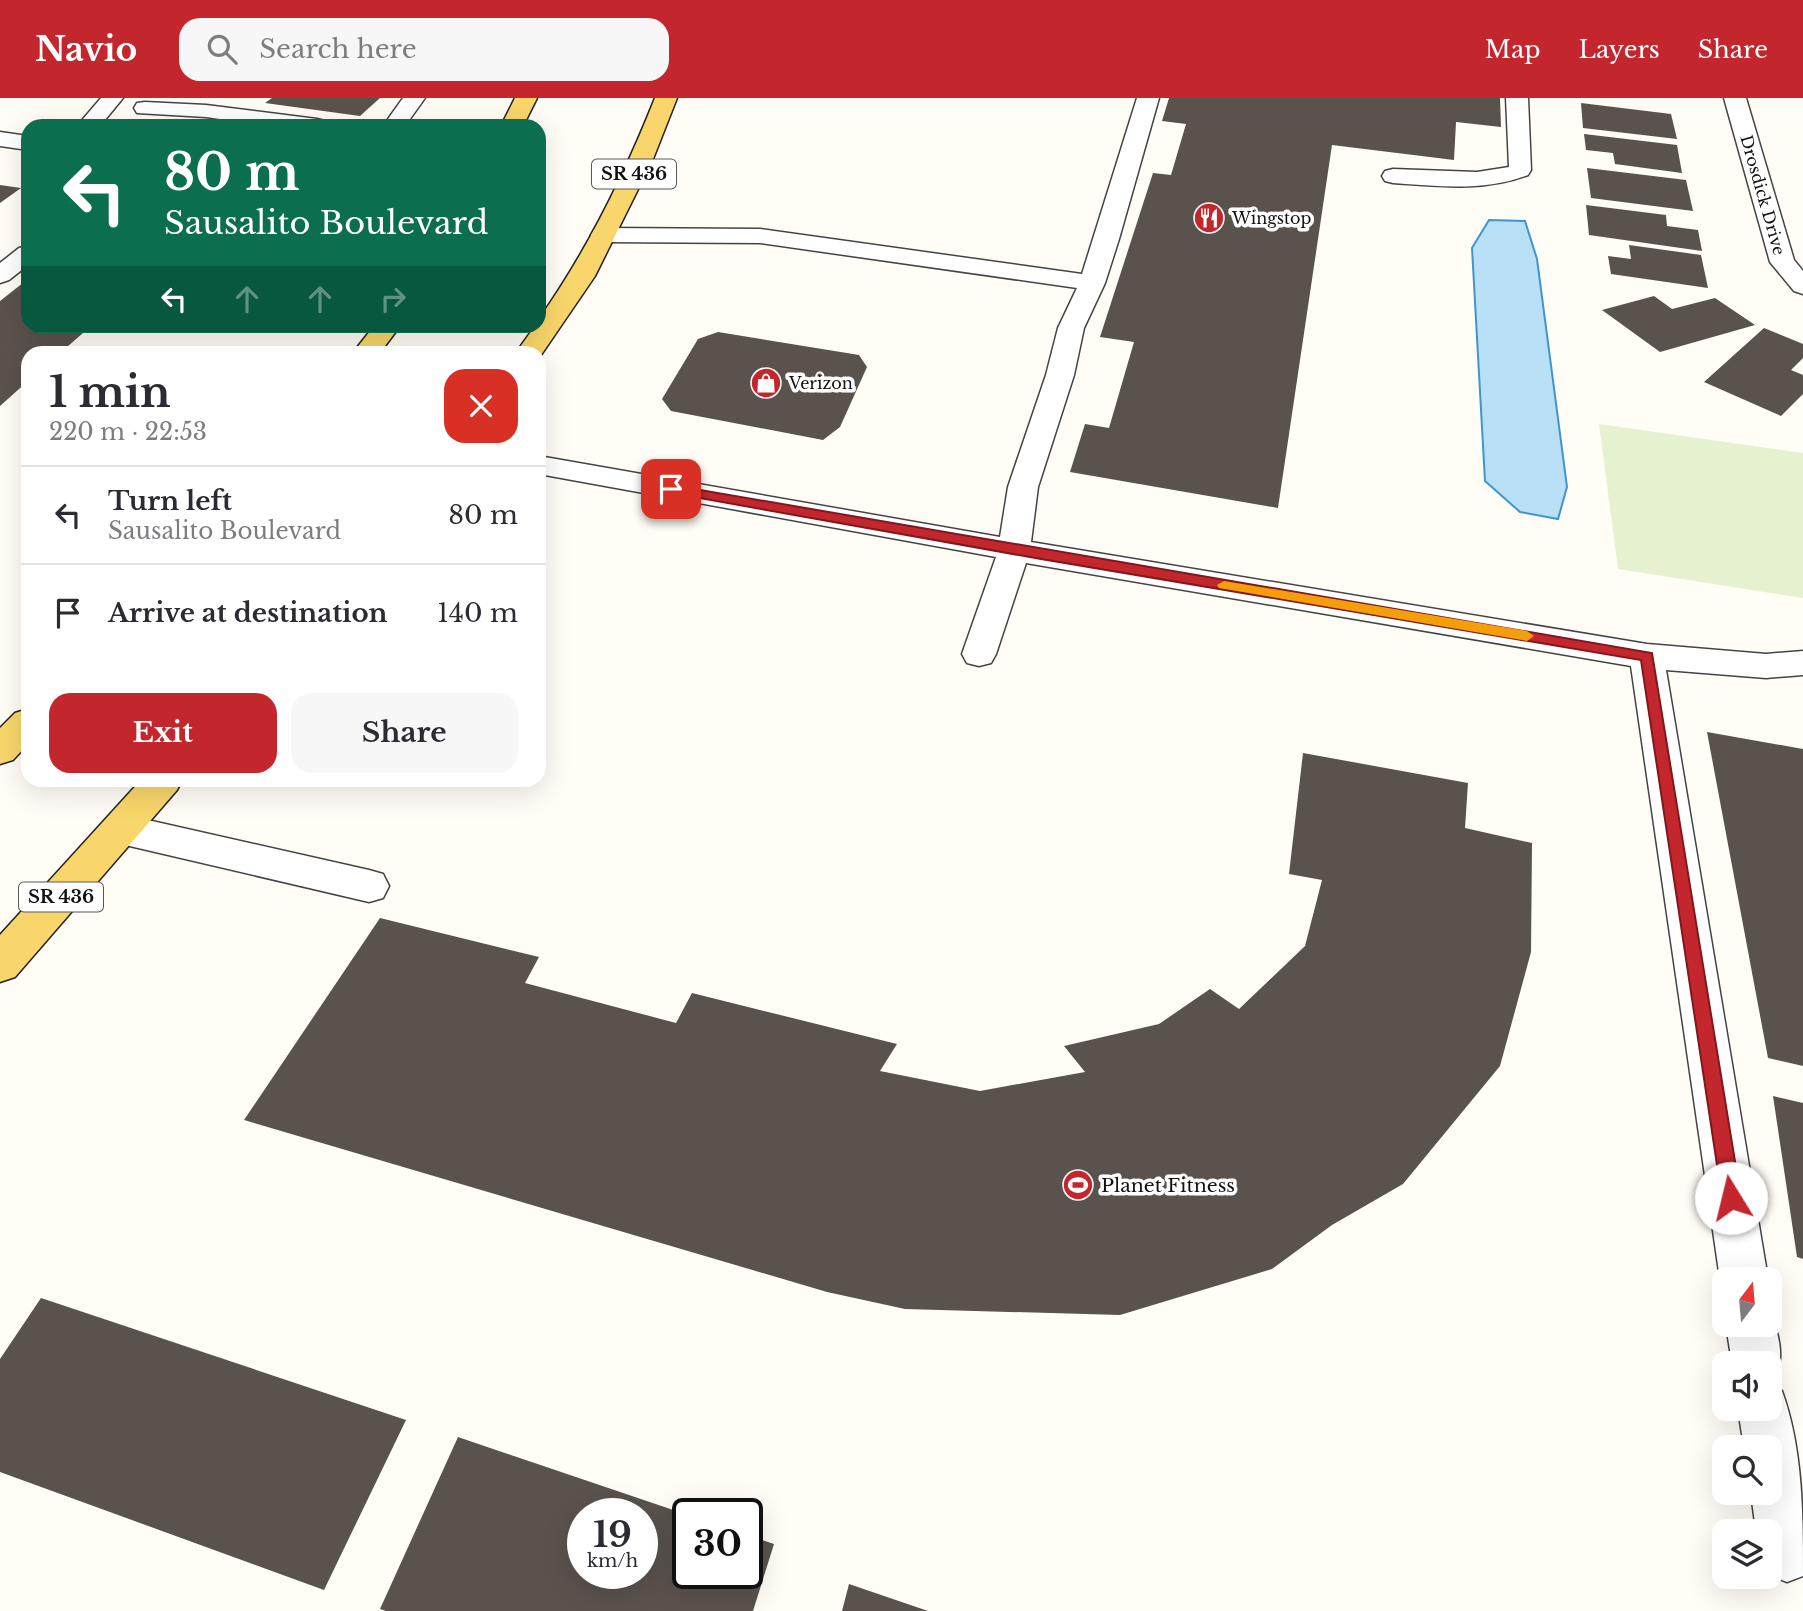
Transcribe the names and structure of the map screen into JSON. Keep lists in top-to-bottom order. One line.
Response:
{"streets":{"main road":["SR 436"],"street":["Drosdick Drive"]},"places":{"restaurant":["Wingstop"],"shop":["Verizon"],"sports":["Planet Fitness"]},"north":"top","page":{"header":"Navio","search":"Search here","nav":["Map","Layers","Share"],"turn":["80 m","Sausalito Boulevard"],"heading":["1 min","220 m · 22:53"],"list":[{"name":"Turn left","note":"Sausalito Boulevard","value":"80 m"},{"name":"Arrive at destination","value":"140 m"}],"buttons":["Exit","Share"],"speed":"19 km/h","limit":"30"}}
